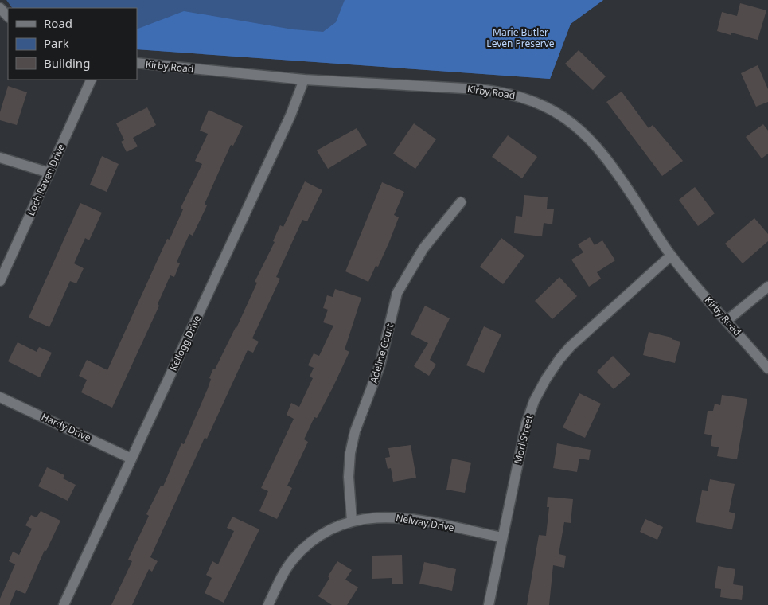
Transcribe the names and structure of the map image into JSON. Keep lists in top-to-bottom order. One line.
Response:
{"streets":{"street":["Kirby Road","Loch Raven Drive","Kellogg Drive","Adeline Court","Hardy Drive","Mori Street","Nelway Drive"]},"crossings":[["Kirby Road","Kellogg Drive"],["Kirby Road","Mori Street"],["Kellogg Drive","Hardy Drive"],["Adeline Court","Nelway Drive"],["Mori Street","Nelway Drive"]],"parks":["Marie Butler Leven Preserve"],"legend":["Road","Park","Building"]}
